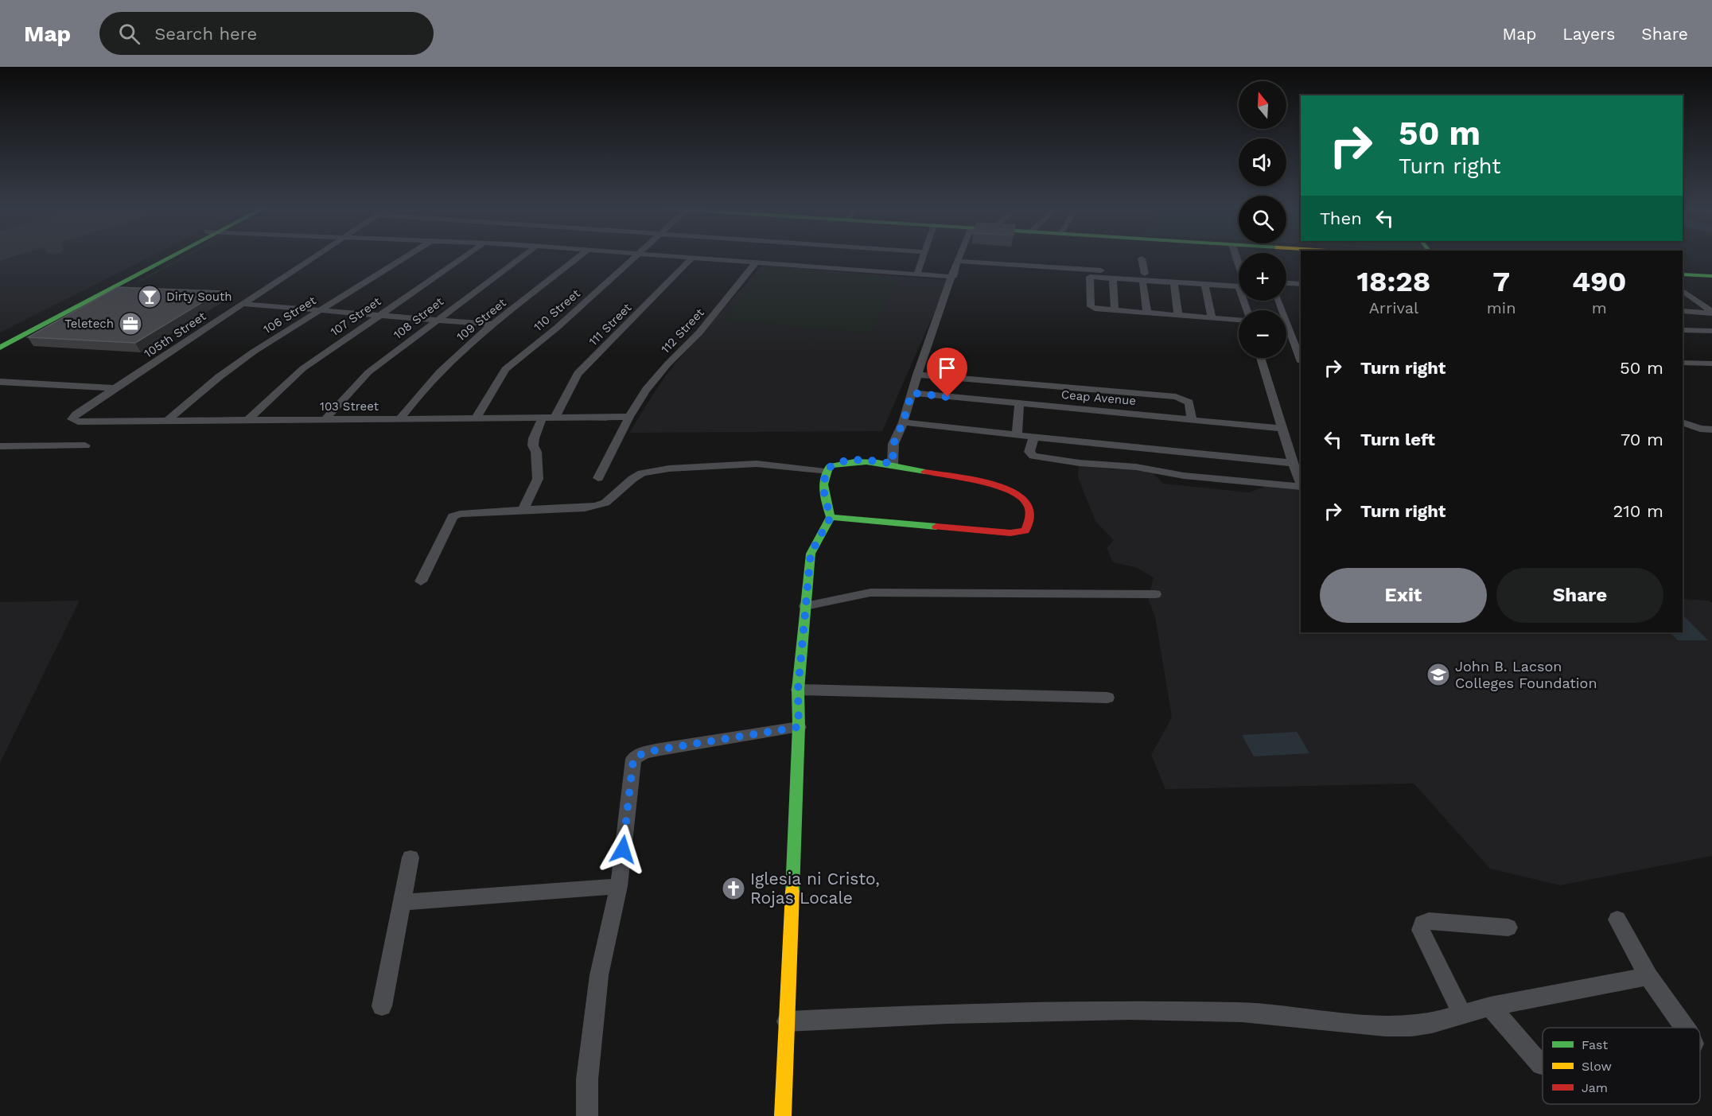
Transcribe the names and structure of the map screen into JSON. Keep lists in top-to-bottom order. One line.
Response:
{"streets":{"street":["110 Street","106 Street","107 Street","108 Street","109 Street","111 Street","112 Street","105th Street","Ceap Avenue","103 Street"]},"crossings":[["110 Street","103 Street"],["106 Street","103 Street"],["107 Street","103 Street"],["108 Street","103 Street"],["109 Street","103 Street"],["111 Street","103 Street"],["112 Street","103 Street"],["105th Street","103 Street"]],"places":{"bar":["Dirty South"],"office":["Teletech"],"school or university":["John B. Lacson Colleges Foundation"],"church":["Iglesia ni Cristo, Rojas Locale"]},"legend":["Fast","Slow","Jam"],"north":"top","page":{"header":"Map","search":"Search here","nav":["Map","Layers","Share"],"map_buttons":["+","−"],"turn":["50 m","Turn right"],"then":"Then","eta":["18:28","Arrival","7","min","490","m"],"list":[{"name":"Turn right","value":"50 m"},{"name":"Turn left","value":"70 m"},{"name":"Turn right","value":"210 m"}],"buttons":["Exit","Share"]}}
